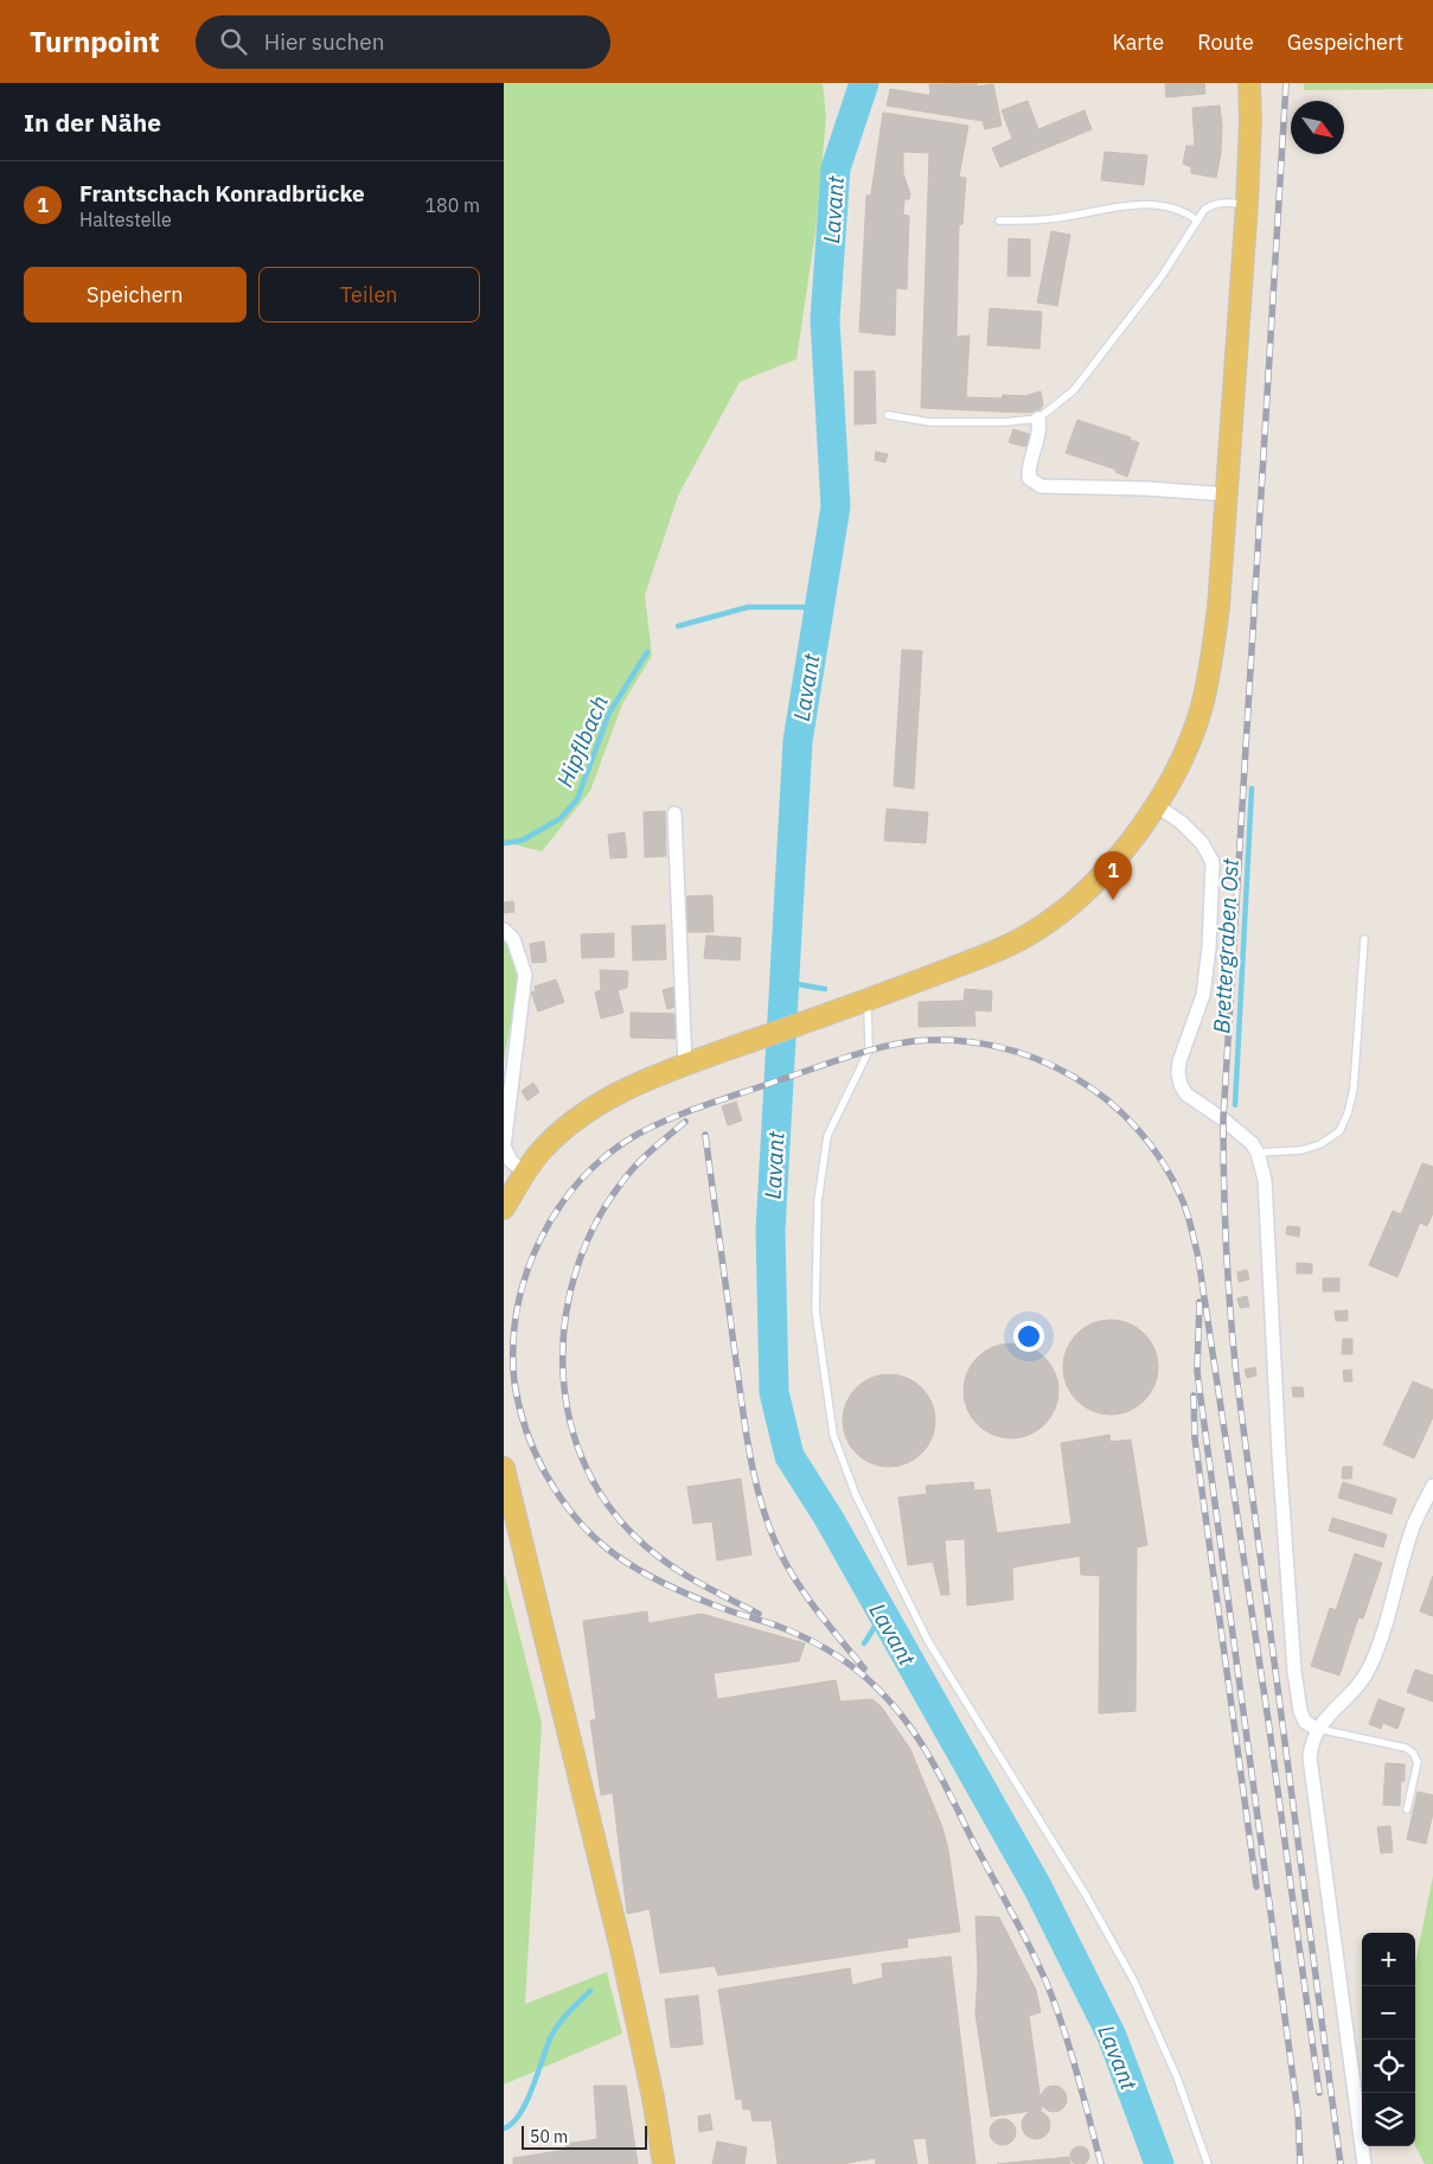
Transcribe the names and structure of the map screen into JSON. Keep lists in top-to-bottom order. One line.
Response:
{"water":["Lavant","Hipflbach","Brettergraben Ost"],"scale_bar":"50 m","north":"bottom right","page":{"header":"Turnpoint","search":"Hier suchen","nav":["Karte","Route","Gespeichert"],"heading":"In der Nähe","list":[{"mark":"1","name":"Frantschach Konradbrücke","note":"Haltestelle","value":"180 m"}],"buttons":["Speichern","Teilen"],"pins":"1","map_buttons":["+","−"],"scale":"50 m"}}
